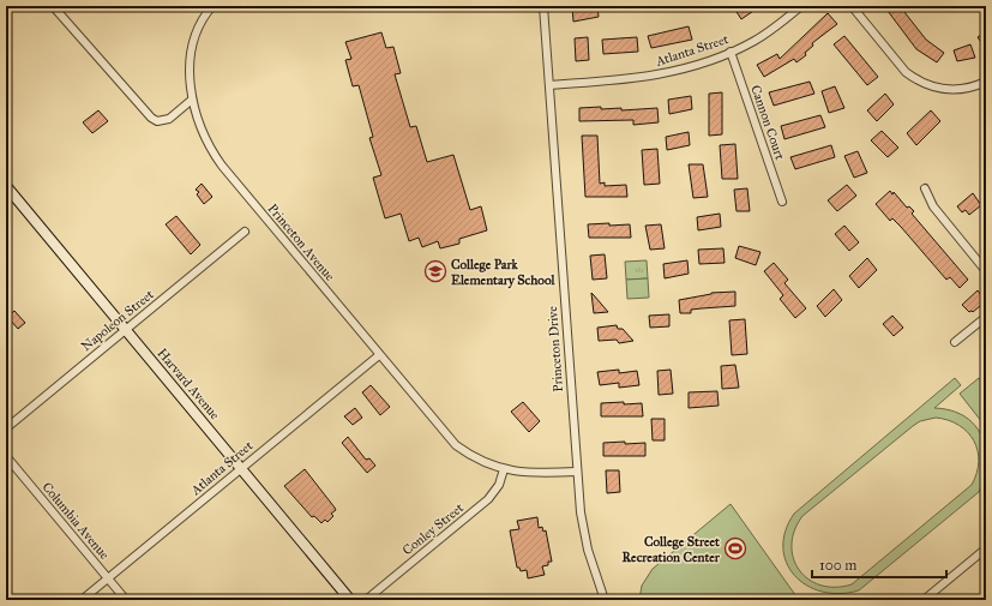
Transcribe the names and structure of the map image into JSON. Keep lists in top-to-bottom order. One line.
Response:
{"streets":{"street":["Atlanta Street","Cannon Court","Princeton Avenue","Napoleon Street","Princeton Drive","Harvard Avenue","Columbia Avenue","Conley Street"]},"crossings":[["Atlanta Street","Cannon Court"],["Atlanta Street","Princeton Avenue"],["Atlanta Street","Princeton Drive"],["Atlanta Street","Harvard Avenue"],["Atlanta Street","Columbia Avenue"],["Princeton Avenue","Princeton Drive"],["Princeton Avenue","Conley Street"],["Napoleon Street","Harvard Avenue"]],"places":{"school or university":["College Park Elementary School"],"sports":["College Street Recreation Center"]},"scale_bar":"100 m"}
